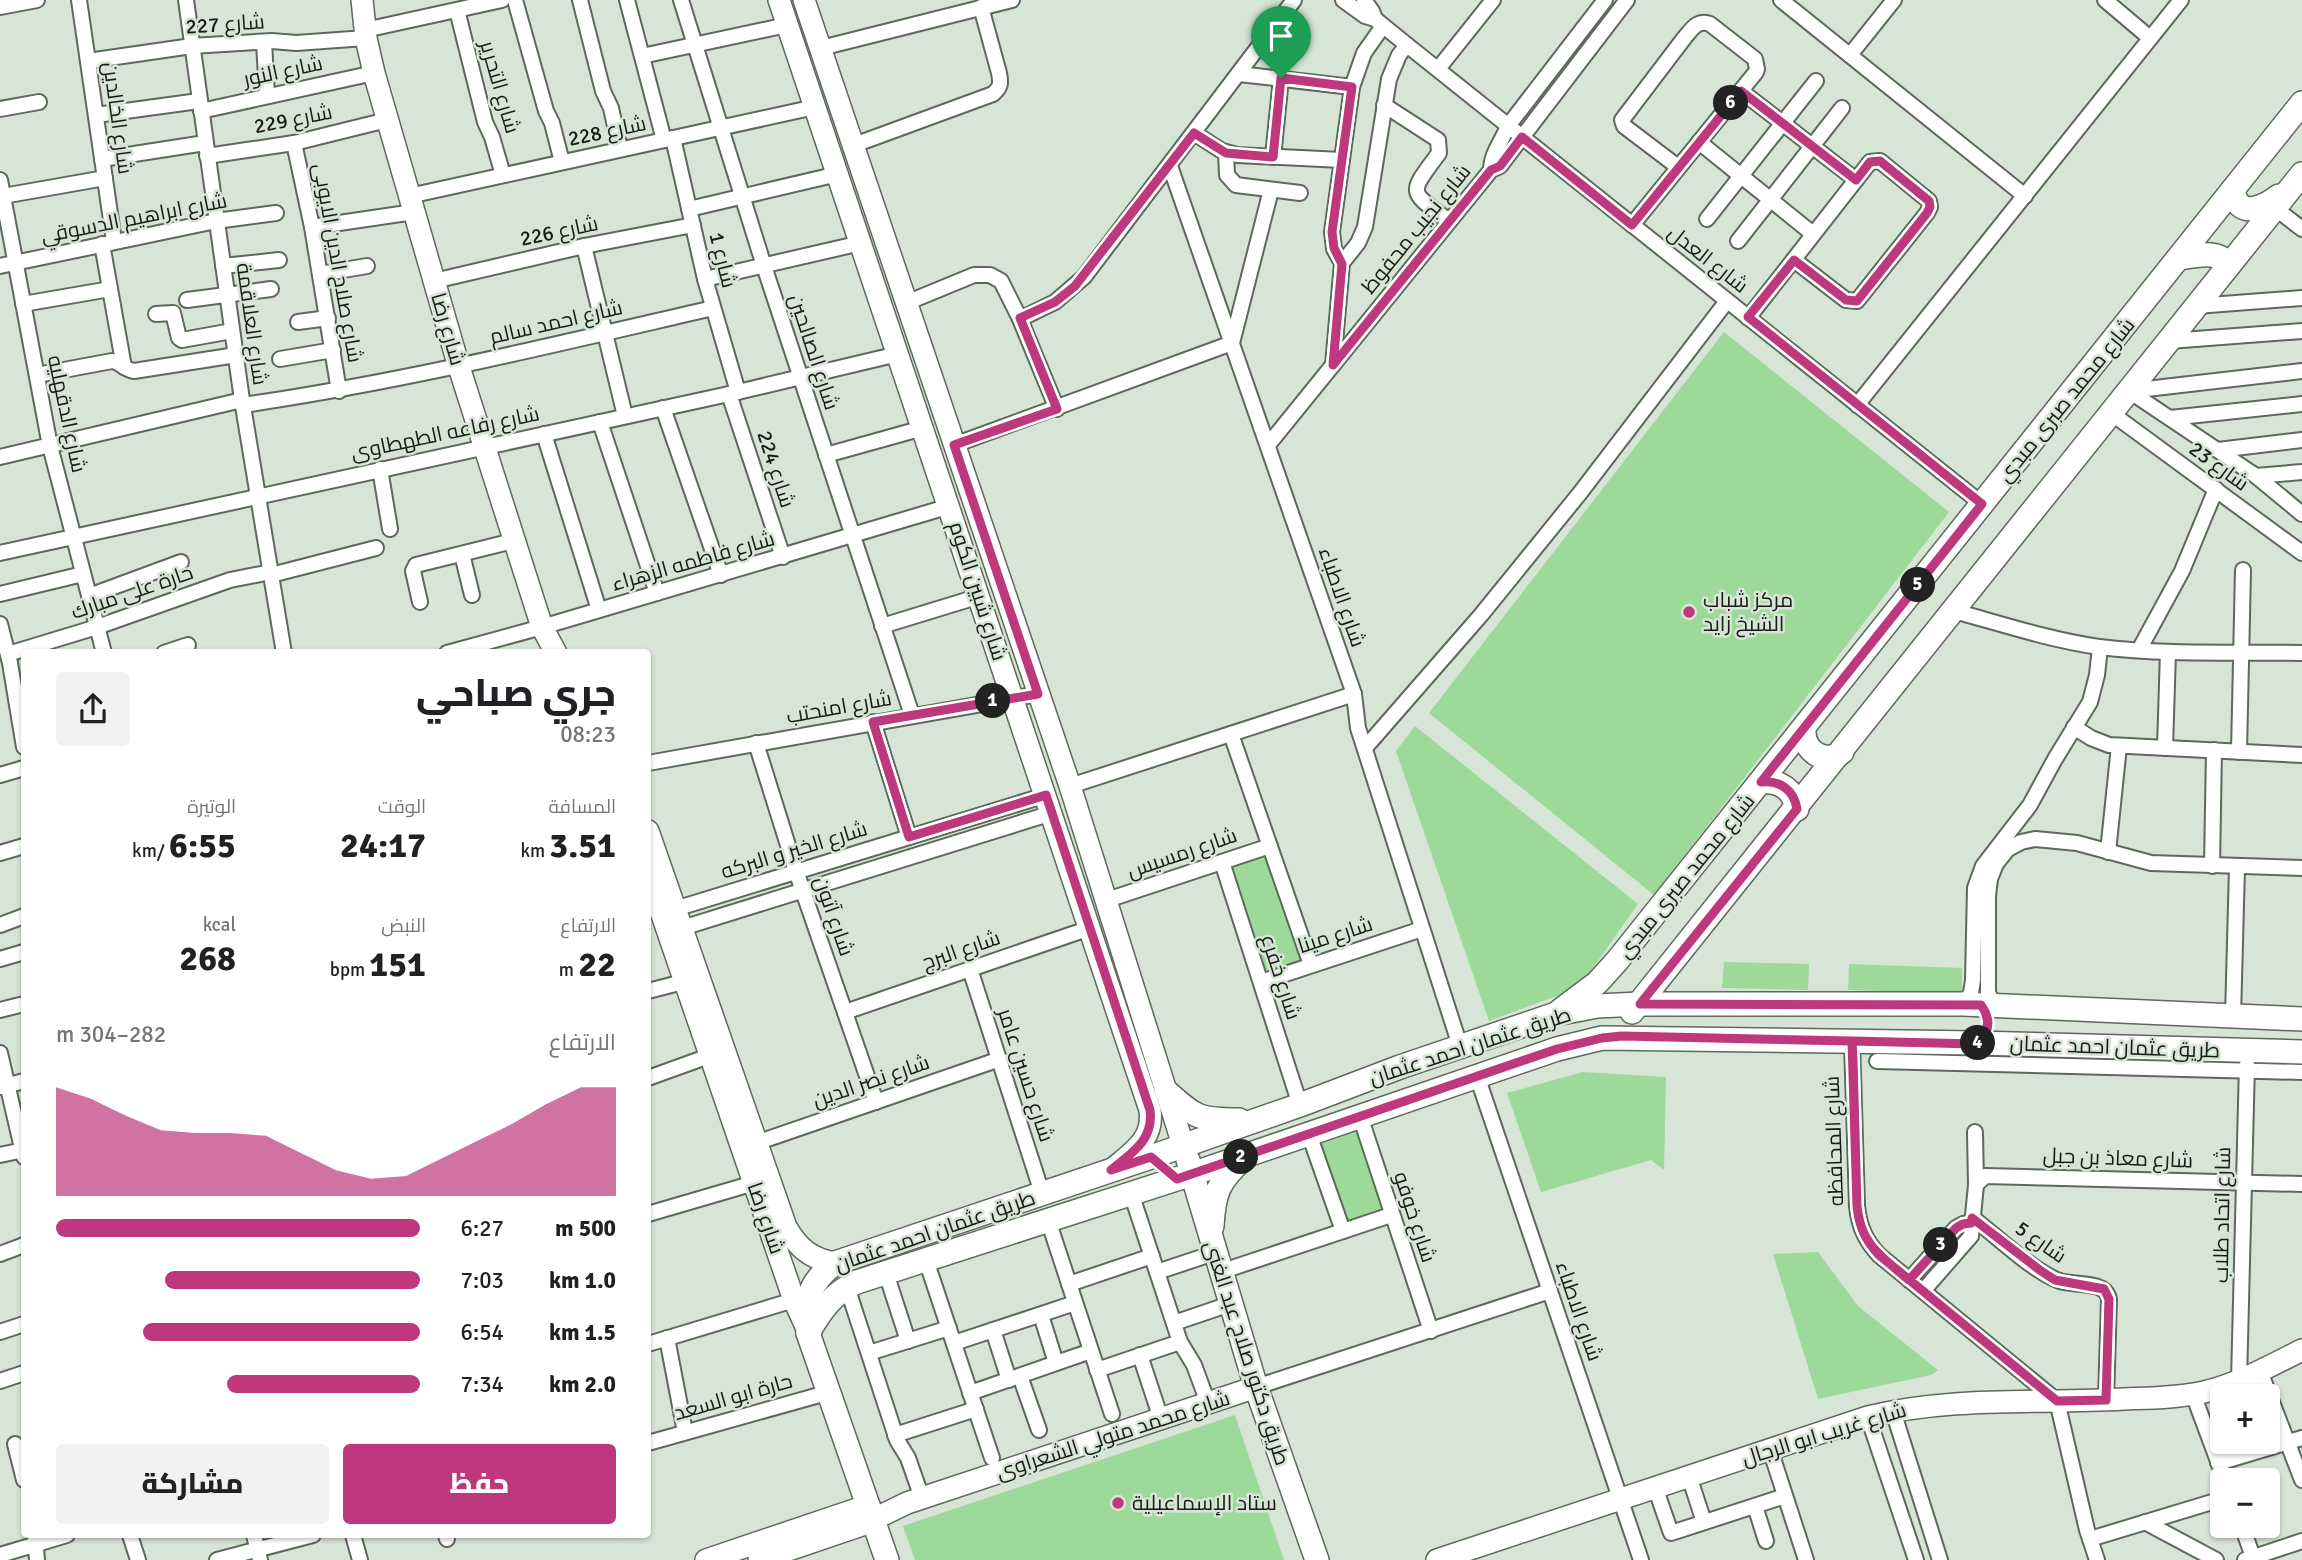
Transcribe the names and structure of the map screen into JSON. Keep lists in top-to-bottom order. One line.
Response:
{"streets":{"main road":["شارع رضا","شارع محمد صبرى مبدي","طريق عثمان احمد عثمان","طريق دكتور صلاح عبد الغنى"],"street":["شارع 227","شارع النور","شارع التحرير","شارع الخالدين","شارع 229","شارع 228","شارع ابراهيم الدسوقي","شارع نجيب محفوظ","شارع 226","شارع العدل","شارع 1","شارع صلاح الدين الايوبى","شارع احمد سالم","شارع العلاقمة","شارع الصالحين","شارع الدقهليه","شارع رفاعه الطهطاوى","شارع 23","شارع 224","شارع فاطمه الزهراء","شارع شبين الكوم","حارة على مبارك","شارع الاطباء","شارع امنحتب","شارع الخير و البركه","شارع رمسيس","شارع آتون","شارع مينا","شارع البرج","شارع خفرع","شارع حسين عامر","شارع نصر الدين","شارع المحافظه","شارع معاذ بن جبل","شارع اتحاد طلاب","شارع خوفو","شارع 5","حارة ابو السعد","شارع غريب ابو الرجال","شارع محمد متولي الشعراوى"]},"crossings":[["شارع 227","شارع التحرير"],["شارع 227","شارع الخالدين"],["شارع 227","شارع العلاقمة"],["شارع 227","شارع رضا"],["شارع النور","شارع الخالدين"],["شارع النور","شارع العلاقمة"],["شارع النور","شارع رضا"],["شارع التحرير","شارع 228"],["شارع الخالدين","شارع 229"],["شارع الخالدين","شارع ابراهيم الدسوقي"],["شارع 229","شارع صلاح الدين الايوبى"],["شارع 229","شارع العلاقمة"],["شارع 229","شارع رضا"],["شارع 228","شارع 1"],["شارع 228","شارع صلاح الدين الايوبى"],["شارع 228","شارع رضا"],["شارع 228","شارع الصالحين"],["شارع 228","شارع شبين الكوم"],["شارع ابراهيم الدسوقي","شارع العلاقمة"],["شارع ابراهيم الدسوقي","شارع الدقهليه"],["شارع نجيب محفوظ","شارع العدل"],["شارع نجيب محفوظ","شارع الاطباء"],["شارع 226","شارع 1"],["شارع 226","شارع رضا"],["شارع العدل","شارع محمد صبرى مبدي"],["شارع 1","شارع احمد سالم"],["شارع 1","شارع رفاعه الطهطاوى"],["شارع 1","شارع 224"],["شارع صلاح الدين الايوبى","شارع احمد سالم"],["شارع احمد سالم","شارع العلاقمة"],["شارع احمد سالم","شارع رضا"],["شارع احمد سالم","شارع الدقهليه"],["شارع العلاقمة","شارع رفاعه الطهطاوى"],["شارع العلاقمة","حارة على مبارك"],["شارع رضا","شارع رفاعه الطهطاوى"],["شارع رضا","شارع فاطمه الزهراء"],["شارع رضا","شارع الخير و البركه"],["شارع رضا","طريق عثمان احمد عثمان"],["شارع رضا","شارع نصر الدين"],["شارع رضا","حارة ابو السعد"],["شارع رضا","شارع محمد متولي الشعراوى"],["شارع الصالحين","شارع رفاعه الطهطاوى"],["شارع الصالحين","شارع فاطمه الزهراء"],["شارع الصالحين","شارع امنحتب"],["شارع محمد صبرى مبدي","شارع 23"],["شارع محمد صبرى مبدي","طريق عثمان احمد عثمان"],["شارع الدقهليه","شارع رفاعه الطهطاوى"],["شارع الدقهليه","حارة على مبارك"],["شارع رفاعه الطهطاوى","شارع 224"],["شارع رفاعه الطهطاوى","شارع شبين الكوم"],["شارع 224","شارع فاطمه الزهراء"],["شارع فاطمه الزهراء","شارع شبين الكوم"],["شارع شبين الكوم","شارع امنحتب"],["شارع شبين الكوم","شارع الخير و البركه"],["شارع شبين الكوم","شارع رمسيس"],["شارع شبين الكوم","شارع البرج"],["شارع شبين الكوم","طريق عثمان احمد عثمان"],["شارع الاطباء","شارع مينا"],["شارع الاطباء","طريق عثمان احمد عثمان"],["شارع الاطباء","شارع غريب ابو الرجال"],["شارع الاطباء","شارع محمد متولي الشعراوى"],["شارع امنحتب","شارع آتون"],["شارع الخير و البركه","شارع آتون"],["شارع رمسيس","شارع خفرع"],["شارع آتون","شارع البرج"],["شارع آتون","شارع نصر الدين"],["شارع مينا","شارع خفرع"],["شارع البرج","شارع حسين عامر"],["شارع خفرع","طريق عثمان احمد عثمان"],["طريق عثمان احمد عثمان","شارع حسين عامر"],["طريق عثمان احمد عثمان","شارع المحافظه"],["طريق عثمان احمد عثمان","شارع اتحاد طلاب"],["طريق عثمان احمد عثمان","شارع خوفو"],["طريق عثمان احمد عثمان","طريق دكتور صلاح عبد الغنى"],["شارع حسين عامر","شارع نصر الدين"],["شارع المحافظه","شارع غريب ابو الرجال"],["شارع معاذ بن جبل","شارع اتحاد طلاب"],["شارع اتحاد طلاب","شارع غريب ابو الرجال"],["شارع خوفو","شارع محمد متولي الشعراوى"],["شارع 5","شارع غريب ابو الرجال"],["طريق دكتور صلاح عبد الغنى","شارع محمد متولي الشعراوى"]],"places":["مركز شباب الشيخ زايد","ستاد الإسماعيلية"],"page":{"pins":["6","5","1","4","2","3"],"heading":["جري صباحي","08:23"],"stats":[["المسافة","3.51 km"],["الوقت","24:17"],["الوتيرة","6:55 /km"],["الارتفاع","22 m"],["النبض","151 bpm"],["kcal","268"]],"chart":["الارتفاع","282–304 m"],"list":[{"name":"500 m","note":"6:27"},{"name":"1.0 km","note":"7:03"},{"name":"1.5 km","note":"6:54"},{"name":"2.0 km","note":"7:34"}],"map_buttons":["+","−"],"buttons":["حفظ","مشاركة"]}}
